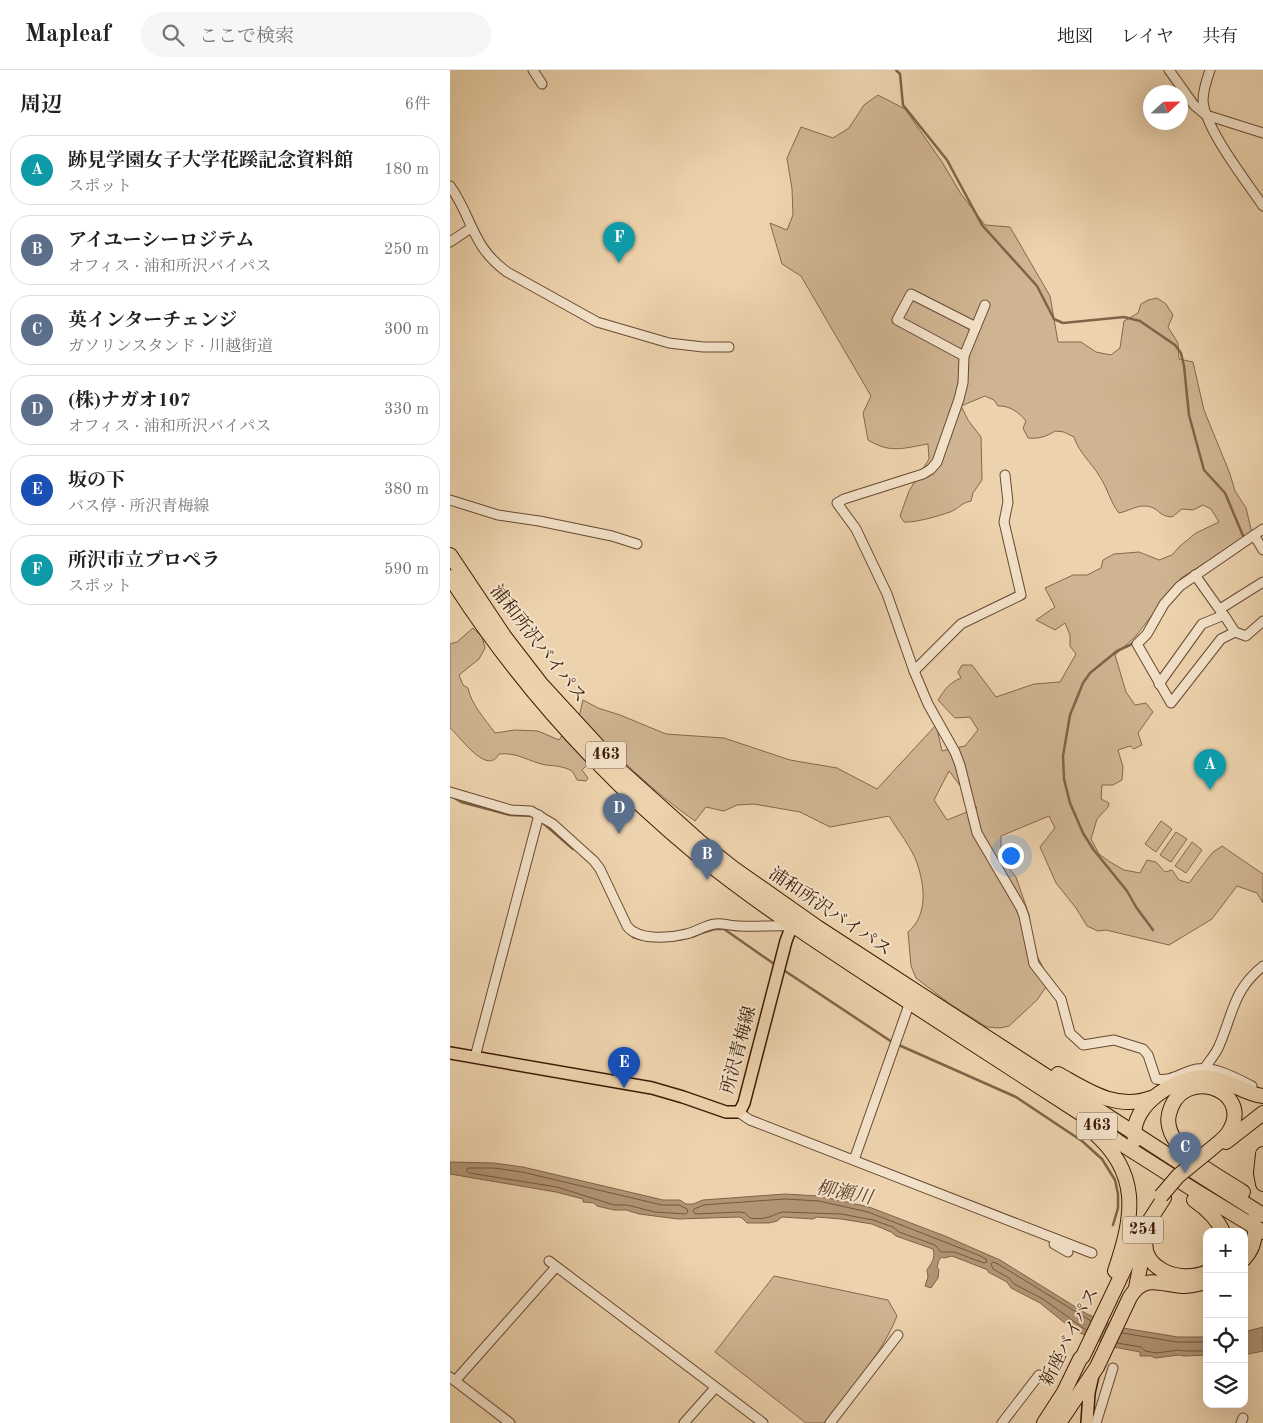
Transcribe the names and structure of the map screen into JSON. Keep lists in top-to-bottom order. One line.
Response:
{"streets":{"highway":["浦和所沢バイパス","463","254","新座バイパス"],"main road":["所沢青梅線"]},"crossings":[["浦和所沢バイパス","所沢青梅線"],["254","新座バイパス"]],"water":["柳瀬川"],"north":"right","page":{"header":"Mapleaf","search":"ここで検索","nav":["地図","レイヤ","共有"],"heading":["周辺","6件"],"list":[{"mark":"A","name":"跡見学園女子大学花蹊記念資料館","note":"スポット","value":"180 m"},{"mark":"B","name":"アイユーシーロジテム","note":"オフィス · 浦和所沢バイパス","value":"250 m"},{"mark":"C","name":"英インターチェンジ","note":"ガソリンスタンド · 川越街道","value":"300 m"},{"mark":"D","name":"(株)ナガオ107","note":"オフィス · 浦和所沢バイパス","value":"330 m"},{"mark":"E","name":"坂の下","note":"バス停 · 所沢青梅線","value":"380 m"},{"mark":"F","name":"所沢市立プロペラ","note":"スポット","value":"590 m"}],"pins":["F","A","D","B","E","C"],"map_buttons":["+","−"]}}
